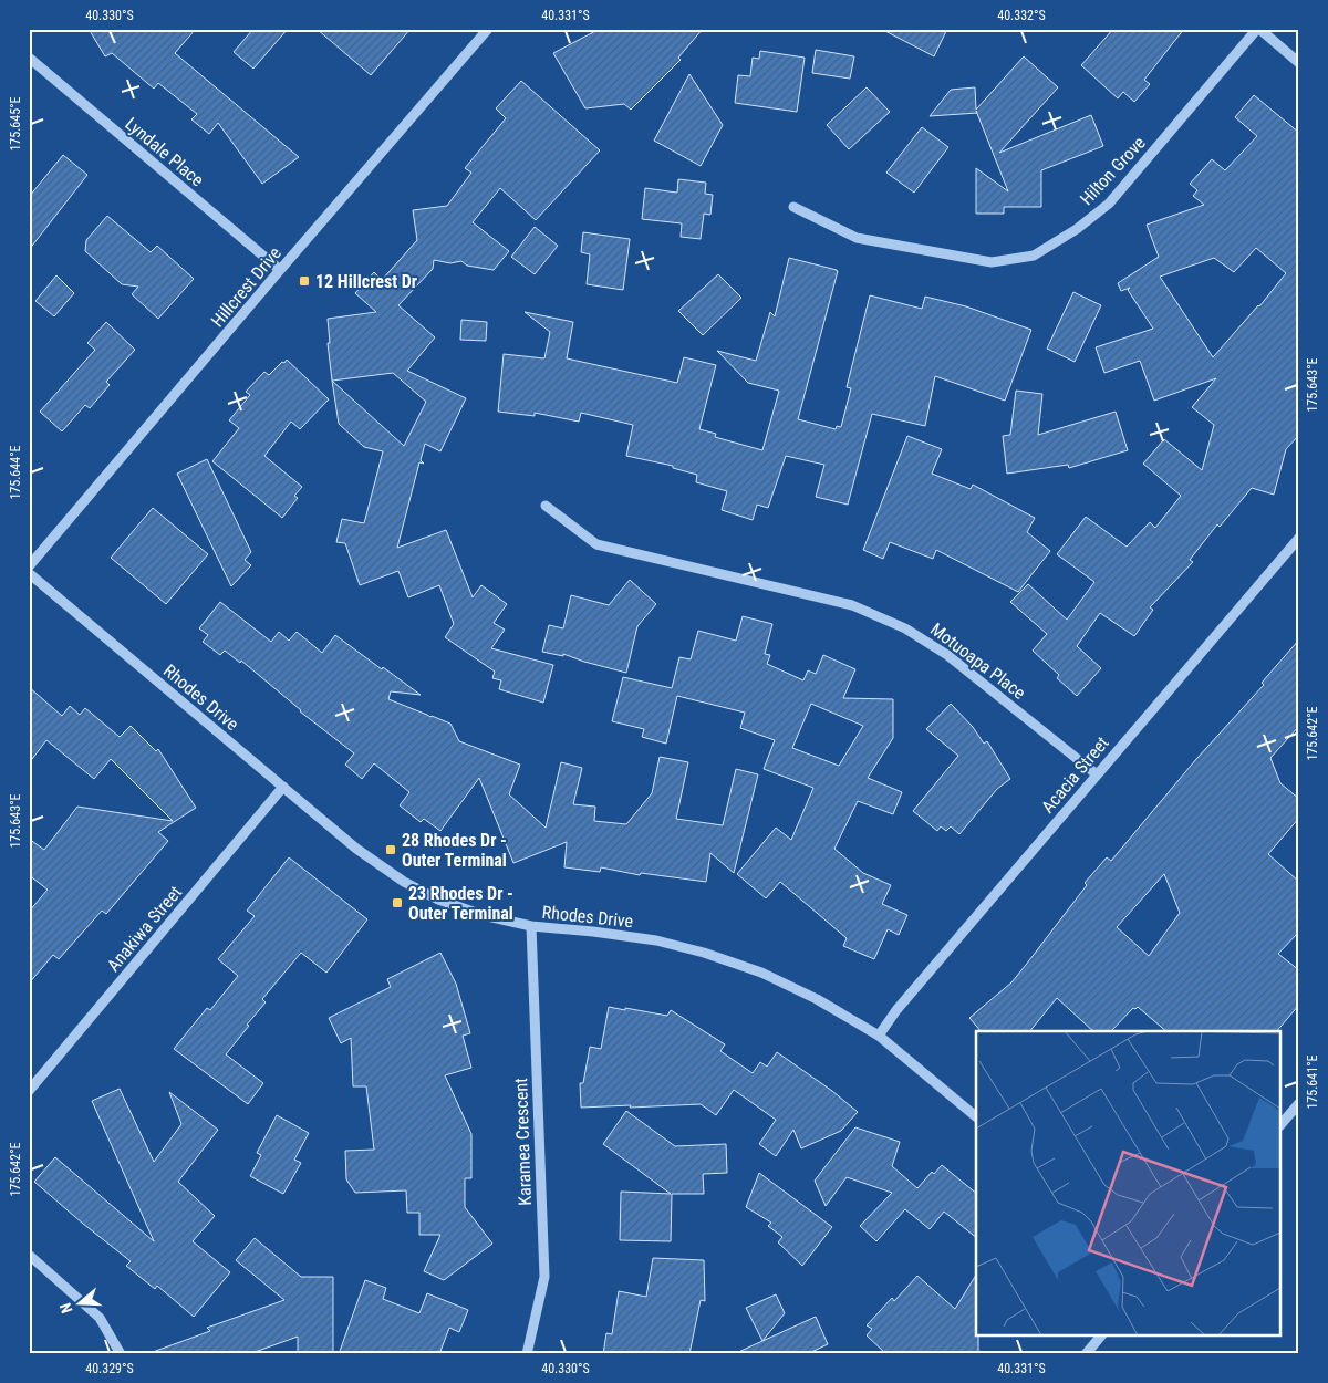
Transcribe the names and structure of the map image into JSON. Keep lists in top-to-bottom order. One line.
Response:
{"streets":{"street":["Lyndale Place","Hilton Grove","Hillcrest Drive","Motuoapa Place","Rhodes Drive","Acacia Street","Anakiwa Street","Karamea Crescent"]},"crossings":[["Lyndale Place","Hillcrest Drive"],["Motuoapa Place","Acacia Street"],["Rhodes Drive","Acacia Street"],["Rhodes Drive","Anakiwa Street"],["Rhodes Drive","Karamea Crescent"]],"places":{"transit":["12 Hillcrest Dr","28 Rhodes Dr - Outer Terminal","23 Rhodes Dr - Outer Terminal"]},"north":"left","coordinates":["40.330°S","40.331°S","40.332°S","175.645°E","175.643°E","175.644°E","175.642°E","175.641°E","40.329°S"]}
